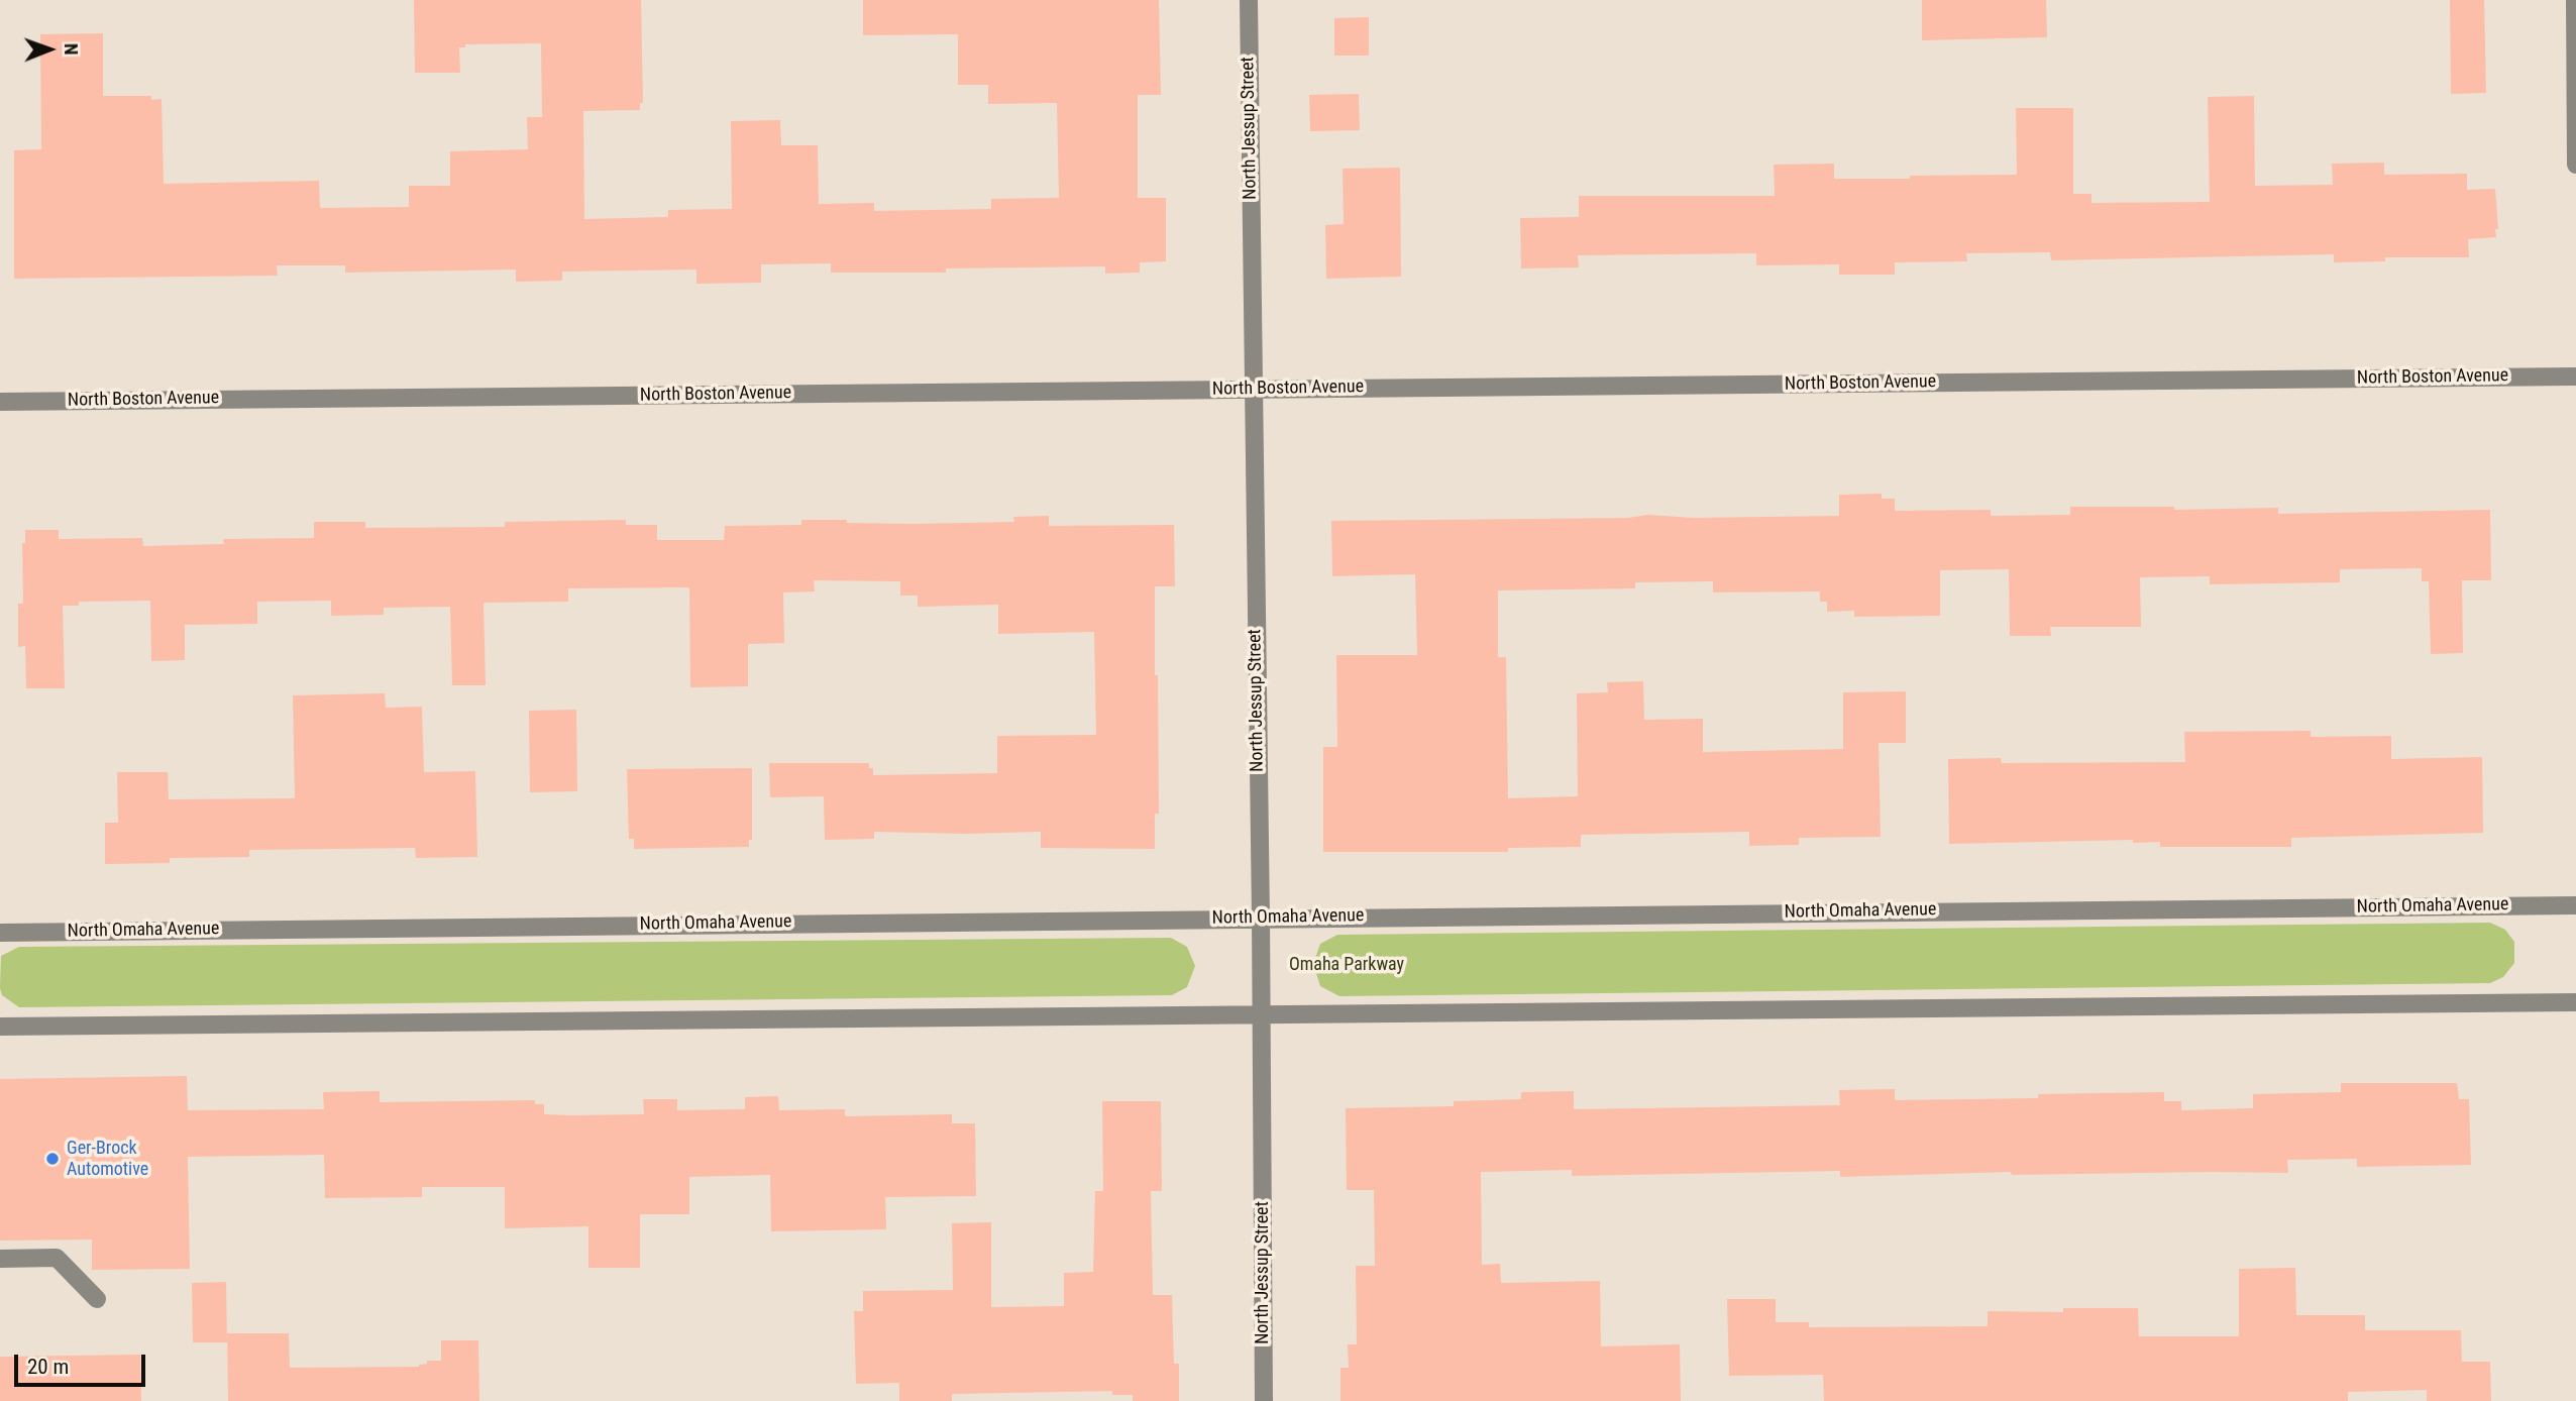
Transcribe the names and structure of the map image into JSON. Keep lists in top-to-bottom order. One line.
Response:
{"streets":{"street":["North Jessup Street","North Boston Avenue","North Omaha Avenue"]},"crossings":[["North Jessup Street","North Boston Avenue"],["North Jessup Street","North Omaha Avenue"]],"parks":["Omaha Parkway"],"places":["Ger-Brock Automotive"],"scale_bar":"20 m","north":"right"}
